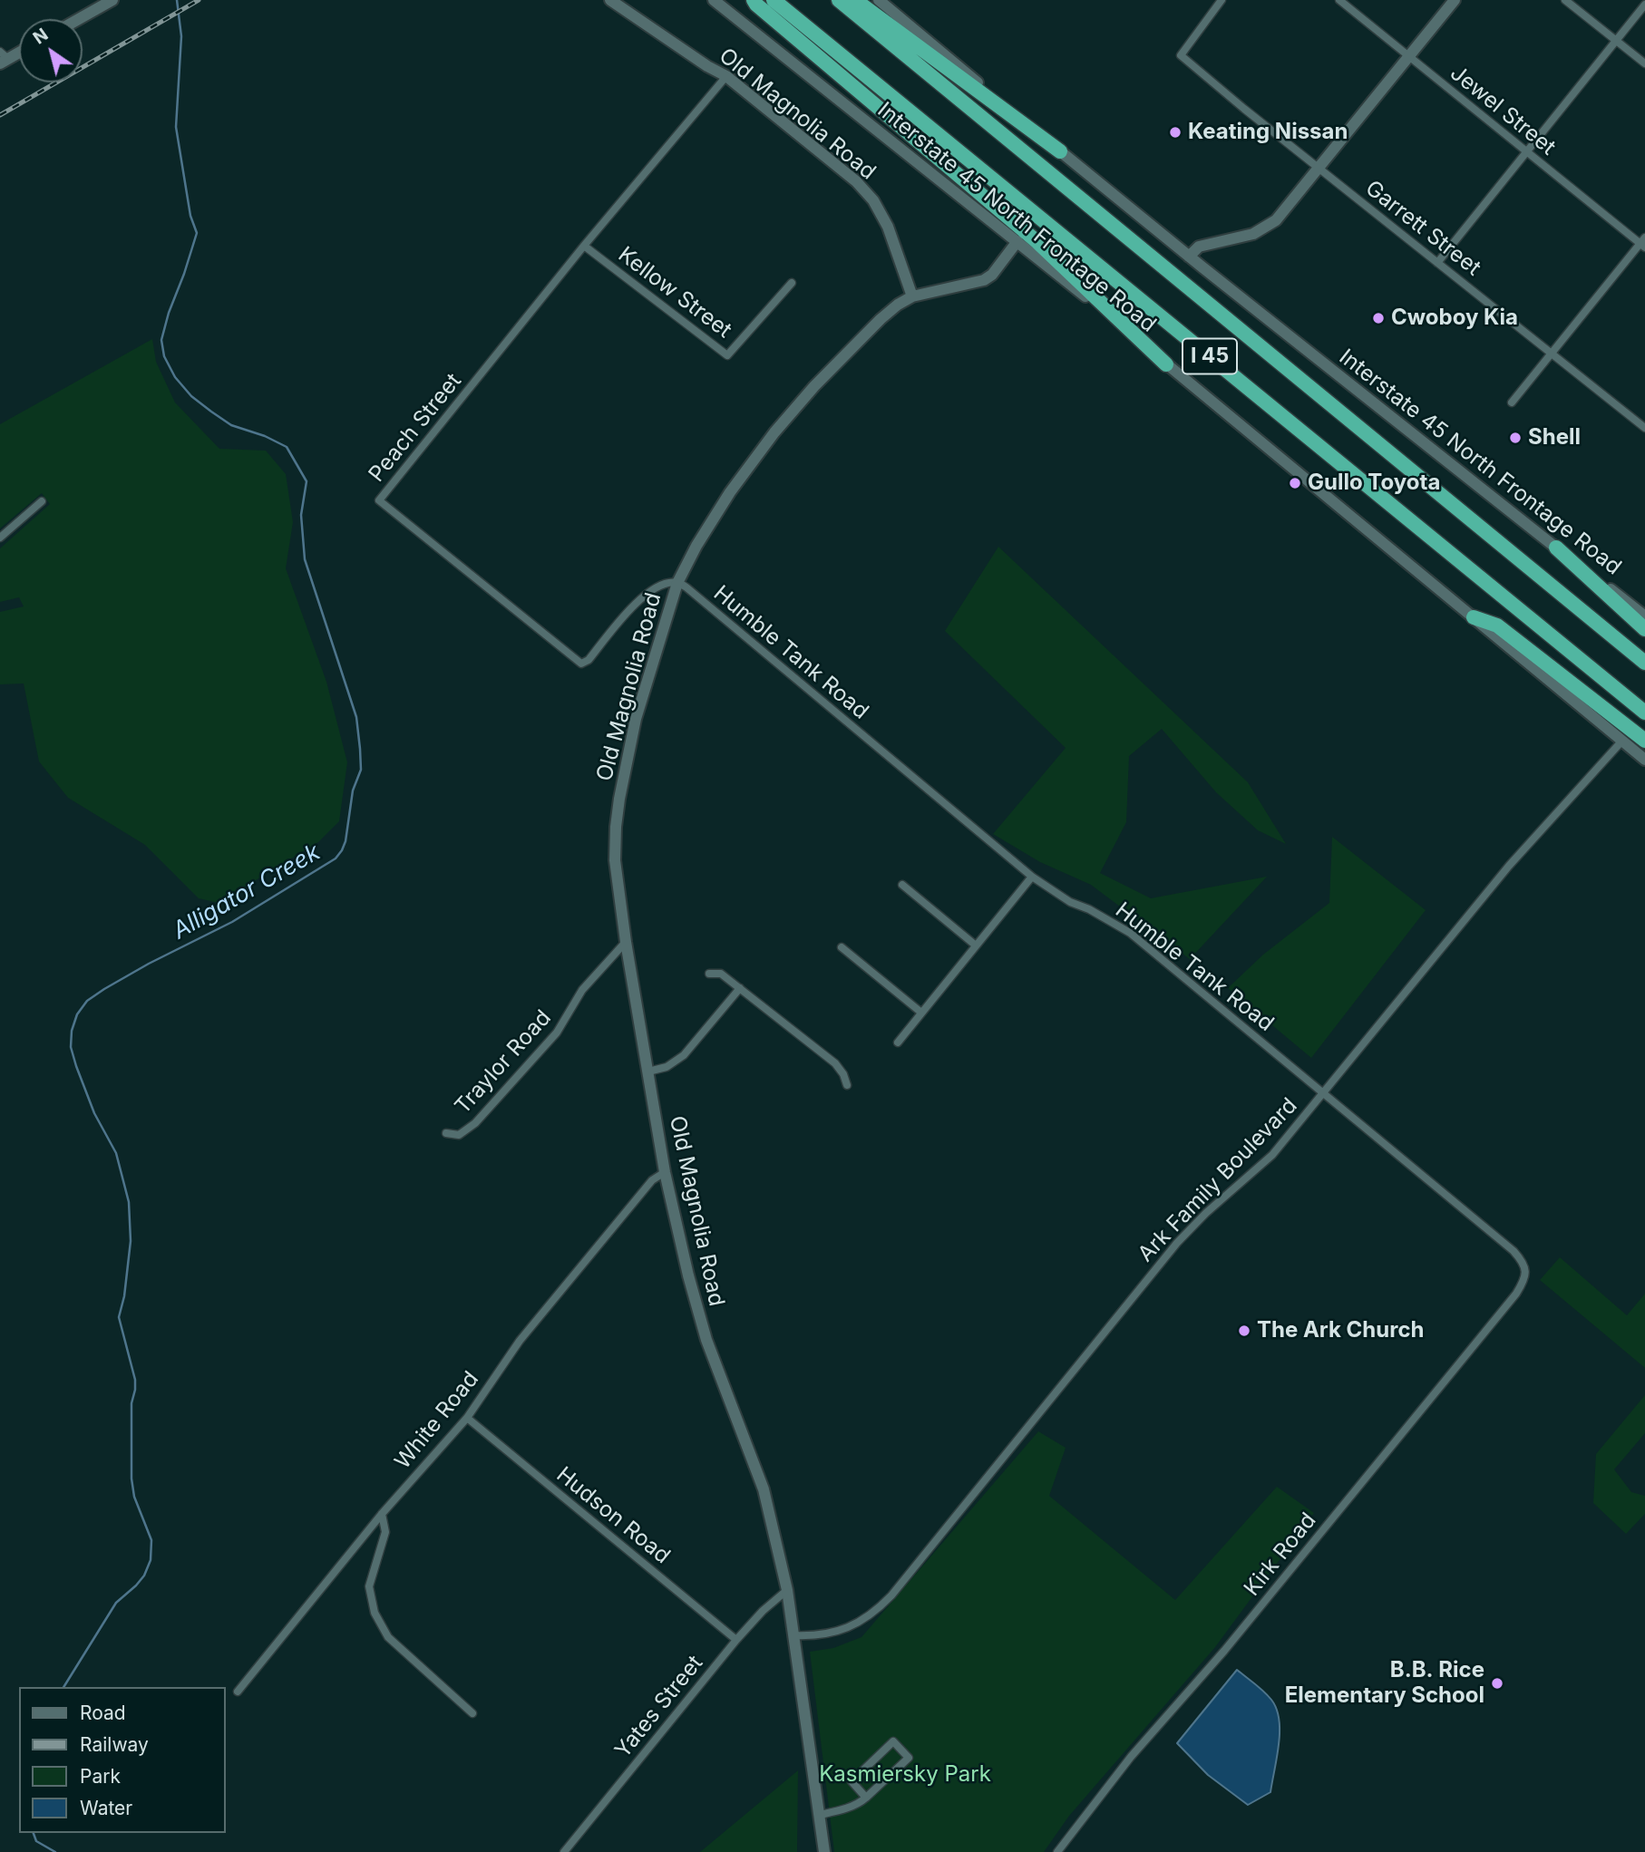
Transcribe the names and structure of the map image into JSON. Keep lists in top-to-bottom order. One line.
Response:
{"streets":{"highway":["I 45"],"street":["Jewel Street","Old Magnolia Road","Interstate 45 North Frontage Road","Garrett Street","Kellow Street","Peach Street","Humble Tank Road","Traylor Road","Ark Family Boulevard","White Road","Hudson Road","Kirk Road","Yates Street"]},"crossings":[["Old Magnolia Road","Peach Street"],["Old Magnolia Road","Humble Tank Road"],["Old Magnolia Road","Traylor Road"],["Old Magnolia Road","Ark Family Boulevard"],["Old Magnolia Road","White Road"],["Old Magnolia Road","Yates Street"],["Interstate 45 North Frontage Road","Ark Family Boulevard"],["Kellow Street","Peach Street"],["Peach Street","Humble Tank Road"],["Humble Tank Road","Ark Family Boulevard"],["Humble Tank Road","Kirk Road"],["White Road","Hudson Road"],["Hudson Road","Yates Street"]],"water":["Alligator Creek"],"parks":["Kasmiersky Park"],"places":["Keating Nissan","Cwoboy Kia","Shell","Gullo Toyota","The Ark Church","B.B. Rice Elementary School"],"legend":["Road","Railway","Park","Water"],"north":"top left"}
